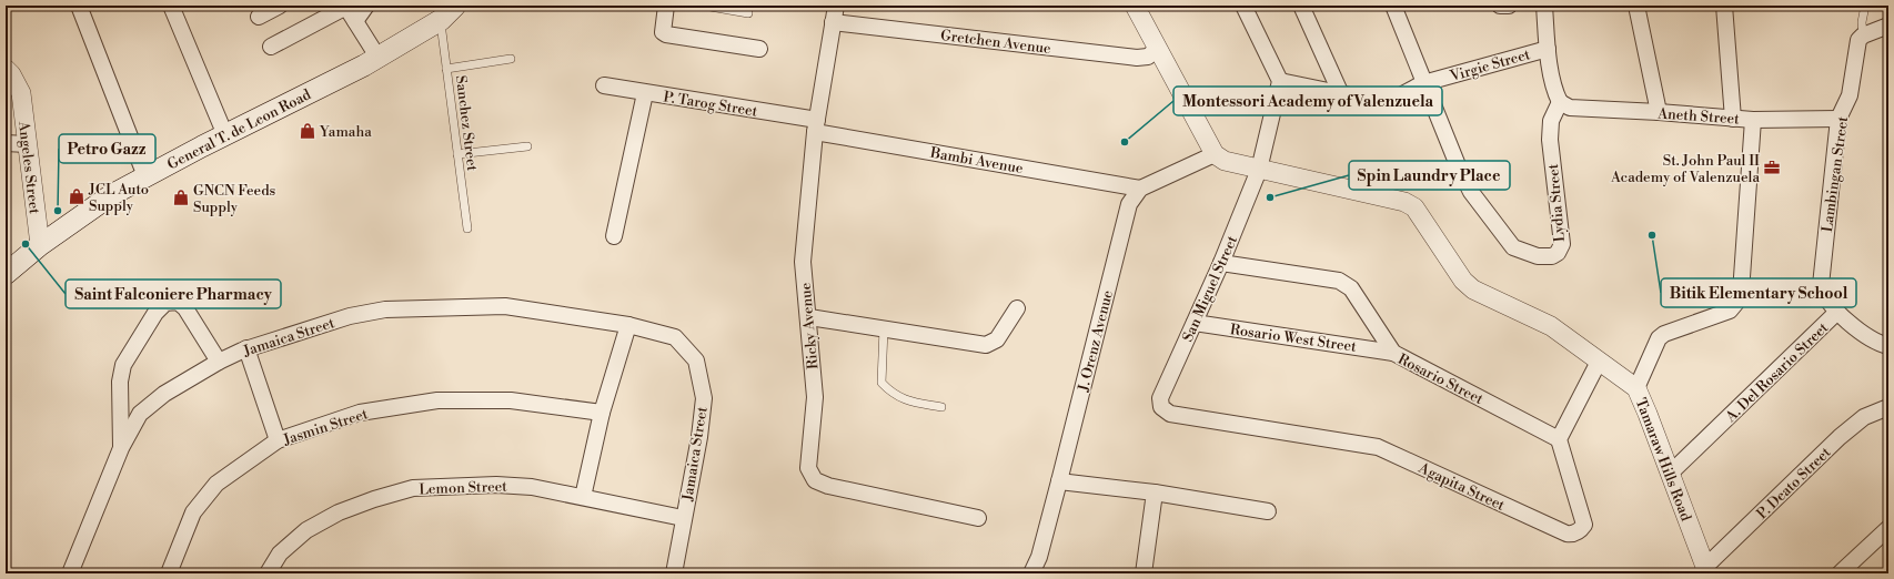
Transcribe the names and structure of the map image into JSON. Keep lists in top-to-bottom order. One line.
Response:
{"streets":{"main road":["General T. de Leon Road"],"street":["Gretchen Avenue","Virgie Street","P. Tarog Street","Aneth Street","Bambi Avenue","Angeles Street","Lambingan Street","Lydia Street","San Miguel Street","Ricky Avenue","Jamaica Street","Rosario West Street","J. Orenz Avenue","A. Del Rosario Street","Rosario Street","Jasmin Street","Tamaraw Hills Road","P. Deato Street","Agapita Street","Lemon Street"],"lane":["Sanchez Street"]},"crossings":[["Gretchen Avenue","Ricky Avenue"],["Virgie Street","Lydia Street"],["Virgie Street","San Miguel Street"],["P. Tarog Street","Bambi Avenue"],["P. Tarog Street","Ricky Avenue"],["Aneth Street","Lambingan Street"],["Aneth Street","Lydia Street"],["Sanchez Street","General T. de Leon Road"],["General T. de Leon Road","Angeles Street"],["Bambi Avenue","Ricky Avenue"],["Bambi Avenue","J. Orenz Avenue"],["Lambingan Street","A. Del Rosario Street"],["San Miguel Street","Rosario West Street"],["San Miguel Street","Rosario Street"],["San Miguel Street","Tamaraw Hills Road"],["San Miguel Street","Agapita Street"],["Jamaica Street","Lemon Street"],["Rosario West Street","Rosario Street"],["A. Del Rosario Street","Tamaraw Hills Road"],["Rosario Street","Agapita Street"],["Tamaraw Hills Road","P. Deato Street"]],"places":{"shop":["Yamaha","JCL Auto Supply","GNCN Feeds Supply"],"other":["Montessori Academy of Valenzuela","Spin Laundry Place","Petro Gazz","Bitik Elementary School","Saint Falconiere Pharmacy"],"office":["St. John Paul II Academy of Valenzuela"]}}
